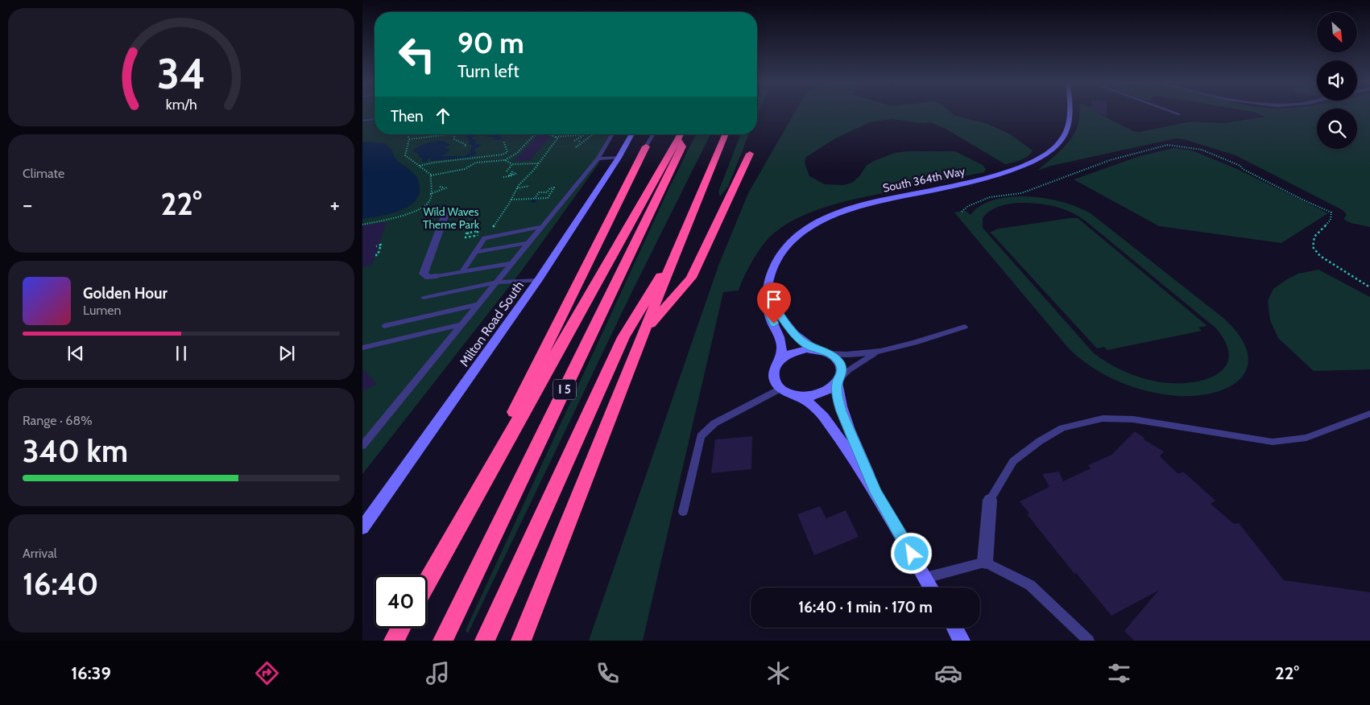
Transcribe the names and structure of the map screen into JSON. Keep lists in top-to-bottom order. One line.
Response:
{"streets":{"highway":["I 5"],"street":["South 364th Way","Milton Road South"]},"parks":["Wild Waves Theme Park"],"north":"bottom right","page":{"turn":["90 m","Turn left"],"then":"Then","tile":["Climate",["Range · 68%","340 km"],["Arrival","16:40"]],"heat":["−","22°","+"],"song":["Golden Hour","Lumen"],"limit":"40","trip":"16:40 · 1 min · 170 m","tabs":["16:39","22°"],"gauge":["34","km/h"]}}
